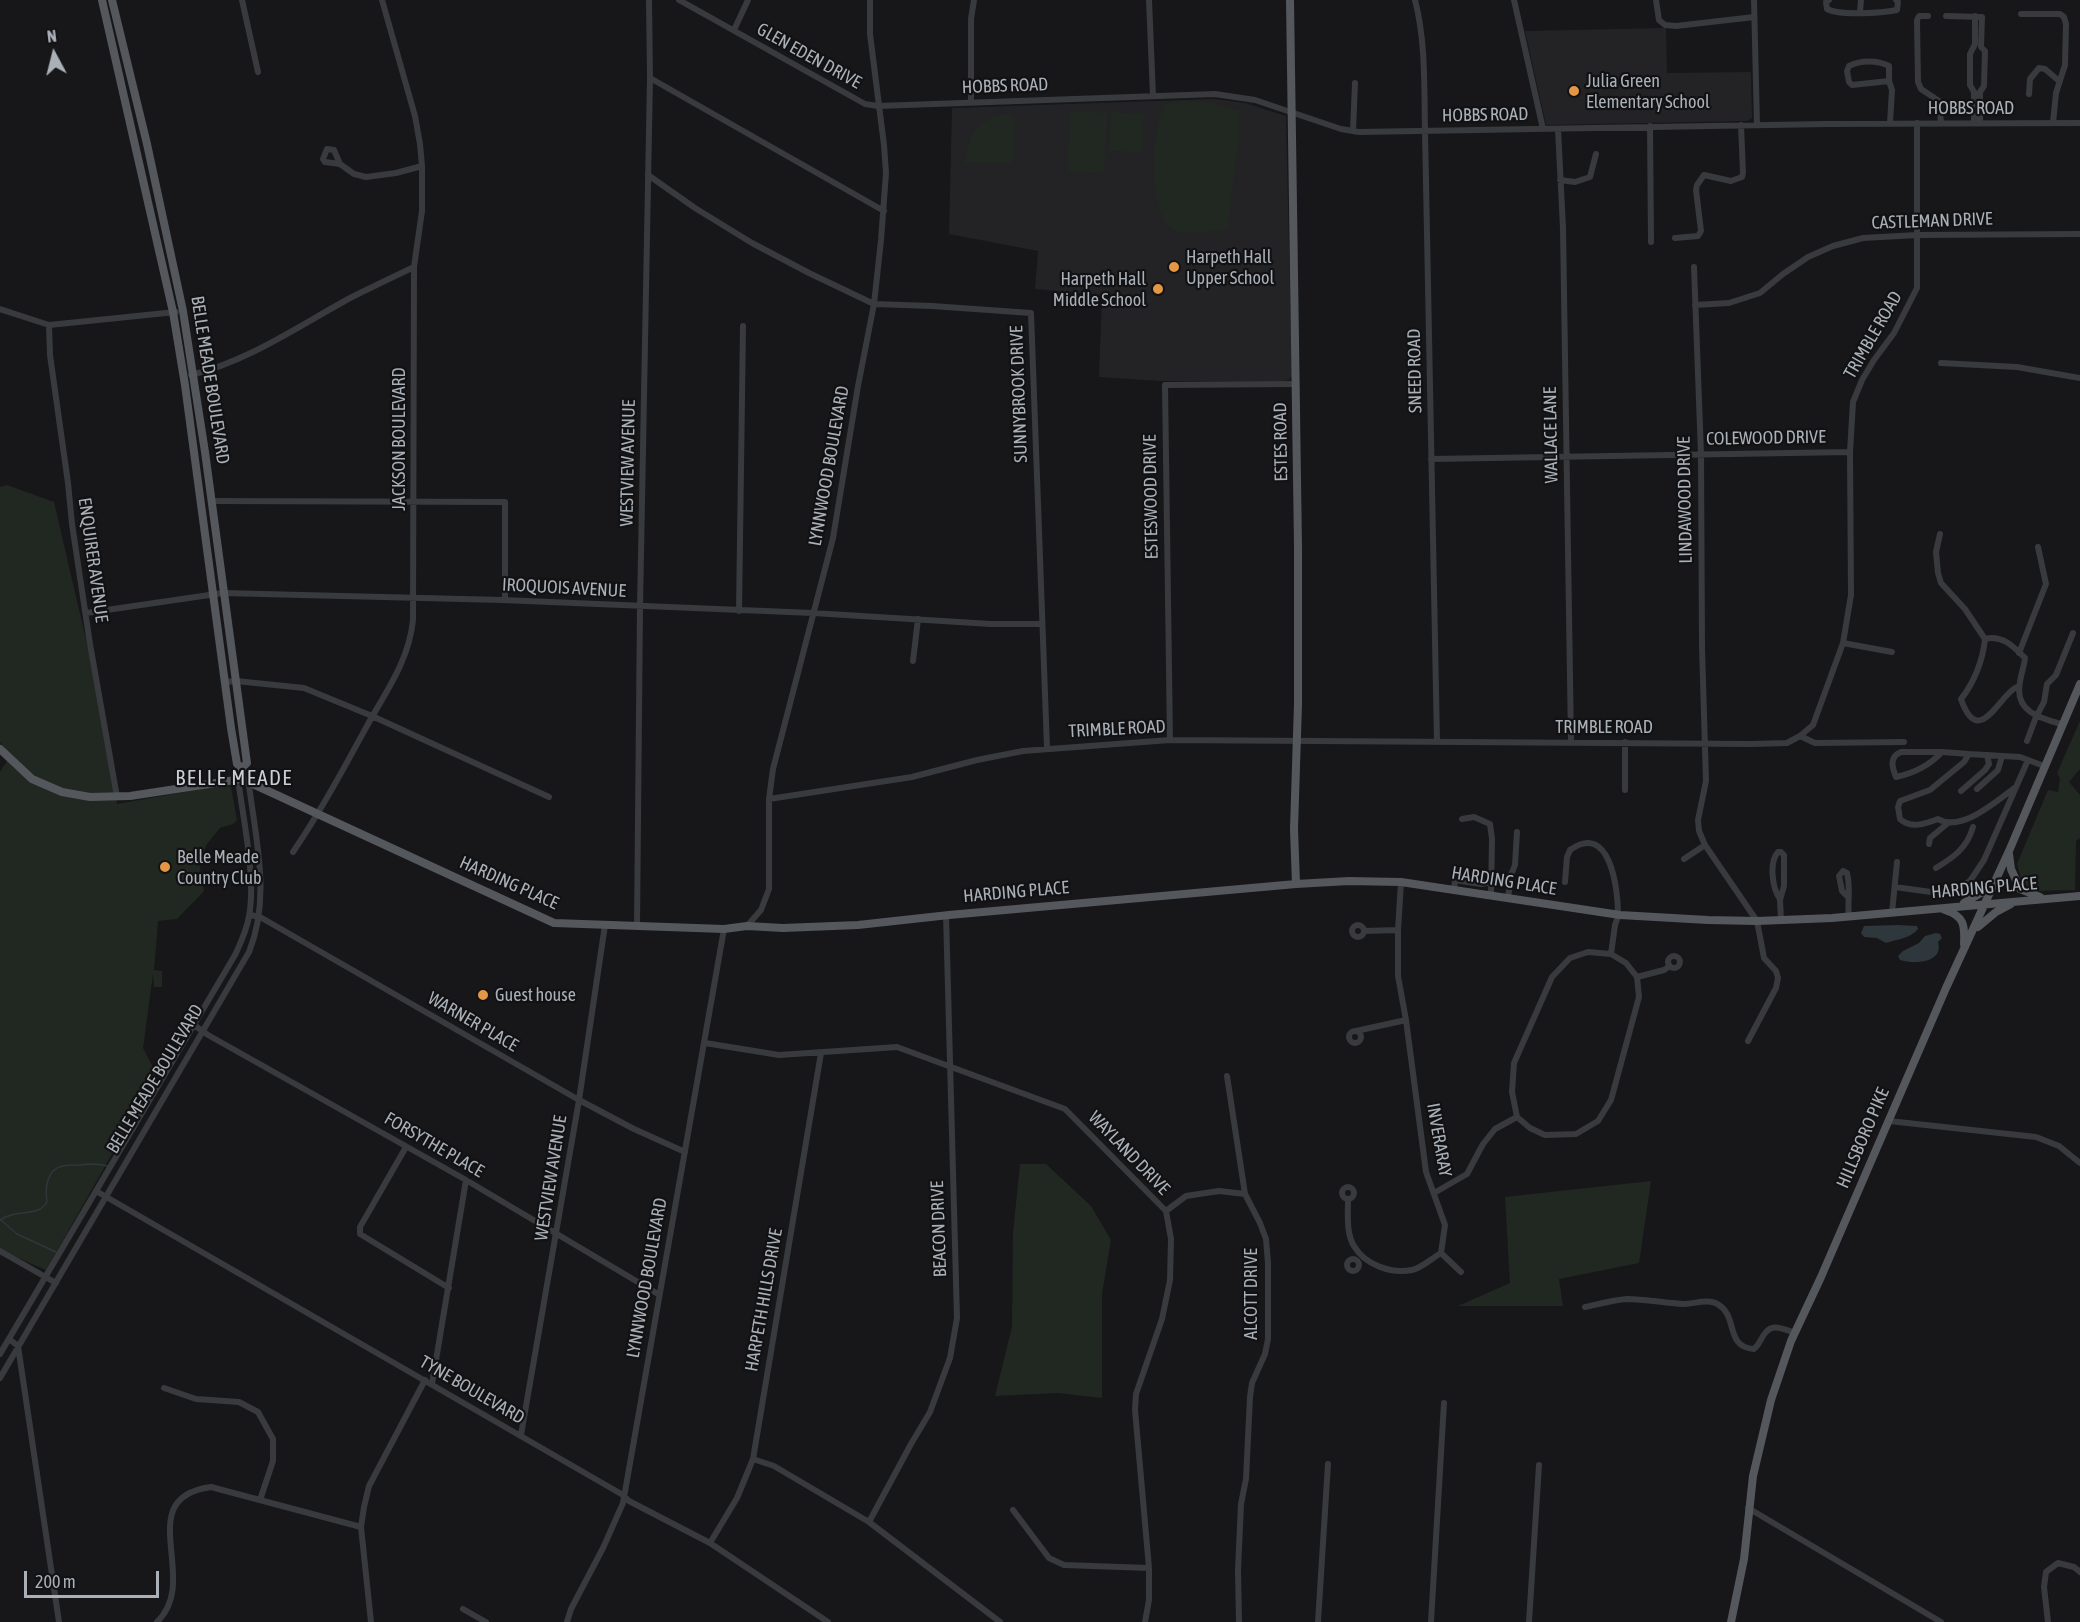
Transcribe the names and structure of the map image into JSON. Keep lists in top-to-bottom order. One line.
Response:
{"streets":{"main road":["BELLE MEADE BOULEVARD","ESTES ROAD","HARDING PLACE","HILLSBORO PIKE"],"street":["GLEN EDEN DRIVE","HOBBS ROAD","CASTLEMAN DRIVE","TRIMBLE ROAD","SNEED ROAD","SUNNYBROOK DRIVE","WALLACE LANE","COLEWOOD DRIVE","JACKSON BOULEVARD","WESTVIEW AVENUE","LYNNWOOD BOULEVARD","ESTESWOOD DRIVE","LINDAWOOD DRIVE","ENQUIRER AVENUE","IROQUOIS AVENUE","WARNER PLACE","INVERARAY","FORSYTHE PLACE","WAYLAND DRIVE","BEACON DRIVE","ALCOTT DRIVE","HARPETH HILLS DRIVE","TYNE BOULEVARD"]},"crossings":[["GLEN EDEN DRIVE","HOBBS ROAD"],["GLEN EDEN DRIVE","LYNNWOOD BOULEVARD"],["HOBBS ROAD","TRIMBLE ROAD"],["HOBBS ROAD","SNEED ROAD"],["HOBBS ROAD","WALLACE LANE"],["HOBBS ROAD","ESTES ROAD"],["CASTLEMAN DRIVE","TRIMBLE ROAD"],["CASTLEMAN DRIVE","LINDAWOOD DRIVE"],["TRIMBLE ROAD","SNEED ROAD"],["TRIMBLE ROAD","SUNNYBROOK DRIVE"],["TRIMBLE ROAD","WALLACE LANE"],["TRIMBLE ROAD","COLEWOOD DRIVE"],["TRIMBLE ROAD","ESTES ROAD"],["TRIMBLE ROAD","LYNNWOOD BOULEVARD"],["TRIMBLE ROAD","ESTESWOOD DRIVE"],["TRIMBLE ROAD","LINDAWOOD DRIVE"],["SNEED ROAD","COLEWOOD DRIVE"],["BELLE MEADE BOULEVARD","IROQUOIS AVENUE"],["BELLE MEADE BOULEVARD","HARDING PLACE"],["BELLE MEADE BOULEVARD","WARNER PLACE"],["BELLE MEADE BOULEVARD","FORSYTHE PLACE"],["BELLE MEADE BOULEVARD","TYNE BOULEVARD"],["SUNNYBROOK DRIVE","WESTVIEW AVENUE"],["SUNNYBROOK DRIVE","LYNNWOOD BOULEVARD"],["SUNNYBROOK DRIVE","IROQUOIS AVENUE"],["WALLACE LANE","COLEWOOD DRIVE"],["COLEWOOD DRIVE","LINDAWOOD DRIVE"],["JACKSON BOULEVARD","IROQUOIS AVENUE"],["JACKSON BOULEVARD","HARDING PLACE"],["ESTES ROAD","ESTESWOOD DRIVE"],["ESTES ROAD","HARDING PLACE"],["WESTVIEW AVENUE","IROQUOIS AVENUE"],["WESTVIEW AVENUE","HARDING PLACE"],["WESTVIEW AVENUE","WARNER PLACE"],["WESTVIEW AVENUE","FORSYTHE PLACE"],["WESTVIEW AVENUE","TYNE BOULEVARD"],["LYNNWOOD BOULEVARD","IROQUOIS AVENUE"],["LYNNWOOD BOULEVARD","HARDING PLACE"],["LYNNWOOD BOULEVARD","WARNER PLACE"],["LYNNWOOD BOULEVARD","FORSYTHE PLACE"],["LYNNWOOD BOULEVARD","WAYLAND DRIVE"],["LYNNWOOD BOULEVARD","TYNE BOULEVARD"],["ENQUIRER AVENUE","IROQUOIS AVENUE"],["HARDING PLACE","HILLSBORO PIKE"],["HARDING PLACE","INVERARAY"],["HARDING PLACE","BEACON DRIVE"],["WAYLAND DRIVE","BEACON DRIVE"],["WAYLAND DRIVE","HARPETH HILLS DRIVE"],["HARPETH HILLS DRIVE","TYNE BOULEVARD"]],"districts":["BELLE MEADE"],"places":["Julia Green Elementary School","Harpeth Hall Upper School","Harpeth Hall Middle School","Belle Meade Country Club","Guest house"],"scale_bar":"200 m","north":"top"}
